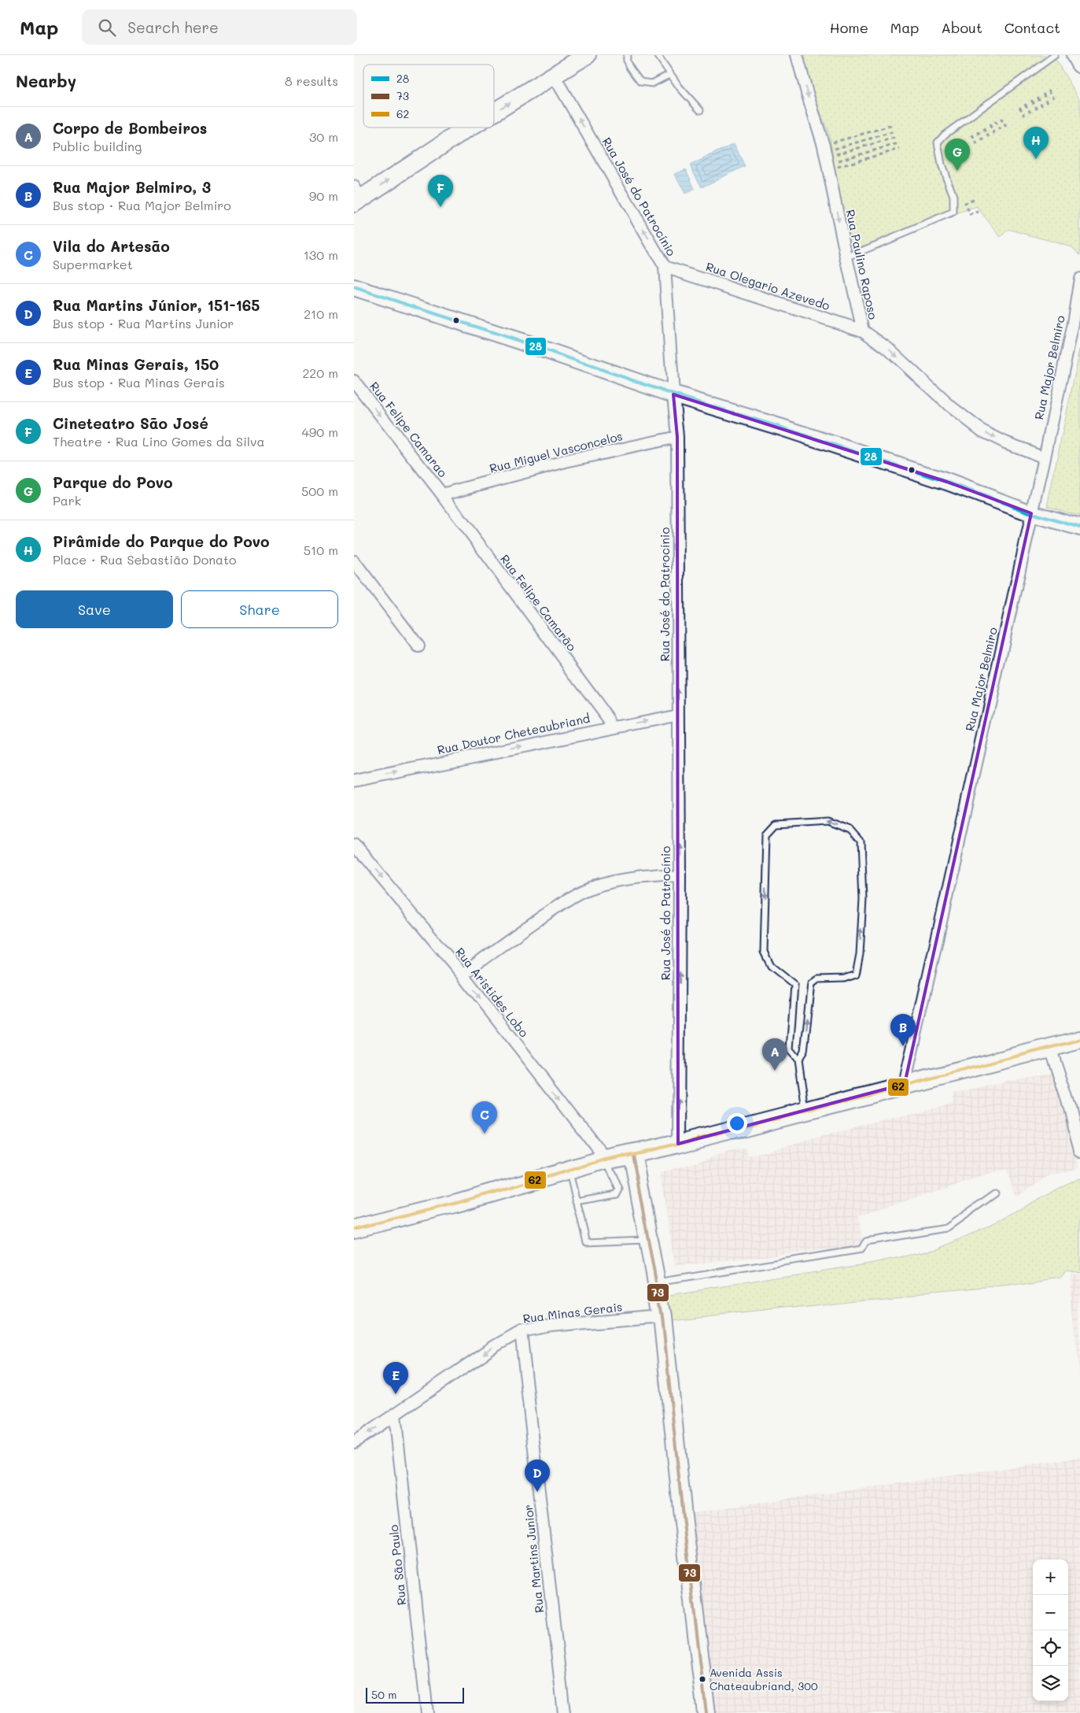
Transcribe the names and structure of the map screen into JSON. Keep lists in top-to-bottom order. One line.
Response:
{"streets":{"street":["Rua José do Patrocínio","Rua Paulino Raposo","Rua Olegario Azevedo","Rua Major Belmiro","Rua Felipe Camarao","Rua Miguel Vasconcelos","Rua Felipe Camarão","Rua Doutor Cheteaubriand","Rua Aristides Lobo","Rua Minas Gerais","Rua Martins Junior","Rua São Paulo"]},"crossings":[["Rua José do Patrocínio","Rua Olegario Azevedo"],["Rua José do Patrocínio","Rua Miguel Vasconcelos"],["Rua José do Patrocínio","Rua Doutor Cheteaubriand"],["Rua Paulino Raposo","Rua Olegario Azevedo"],["Rua Paulino Raposo","Rua Major Belmiro"],["Rua Felipe Camarao","Rua Miguel Vasconcelos"],["Rua Felipe Camarao","Rua Felipe Camarão"],["Rua Miguel Vasconcelos","Rua Felipe Camarão"],["Rua Felipe Camarão","Rua Doutor Cheteaubriand"],["Rua Minas Gerais","Rua Martins Junior"],["Rua Minas Gerais","Rua São Paulo"]],"one_way":["Rua José do Patrocínio","Rua Paulino Raposo","Rua Felipe Camarao","Rua Doutor Cheteaubriand","Rua Aristides Lobo","Rua Minas Gerais"],"places":["Avenida Assis Chateaubriand, 300"],"lines":["transit line 28","transit line 62","transit line 73"],"legend":["28","73","62"],"scale_bar":"50 m","page":{"header":"Map","search":"Search here","nav":["Home","Map","About","Contact"],"heading":["Nearby","8 results"],"list":[{"mark":"A","name":"Corpo de Bombeiros","note":"Public building","value":"30 m"},{"mark":"B","name":"Rua Major Belmiro, 3","note":"Bus stop · Rua Major Belmiro","value":"90 m"},{"mark":"C","name":"Vila do Artesão","note":"Supermarket","value":"130 m"},{"mark":"D","name":"Rua Martins Júnior, 151-165","note":"Bus stop · Rua Martins Junior","value":"210 m"},{"mark":"E","name":"Rua Minas Gerais, 150","note":"Bus stop · Rua Minas Gerais","value":"220 m"},{"mark":"F","name":"Cineteatro São José","note":"Theatre · Rua Lino Gomes da Silva","value":"490 m"},{"mark":"G","name":"Parque do Povo","note":"Park","value":"500 m"},{"mark":"H","name":"Pirâmide do Parque do Povo","note":"Place · Rua Sebastião Donato","value":"510 m"}],"pins":["H","G","F","B","A","C","E","D"],"buttons":["Save","Share"],"map_buttons":["+","−"],"scale":"50 m"}}
